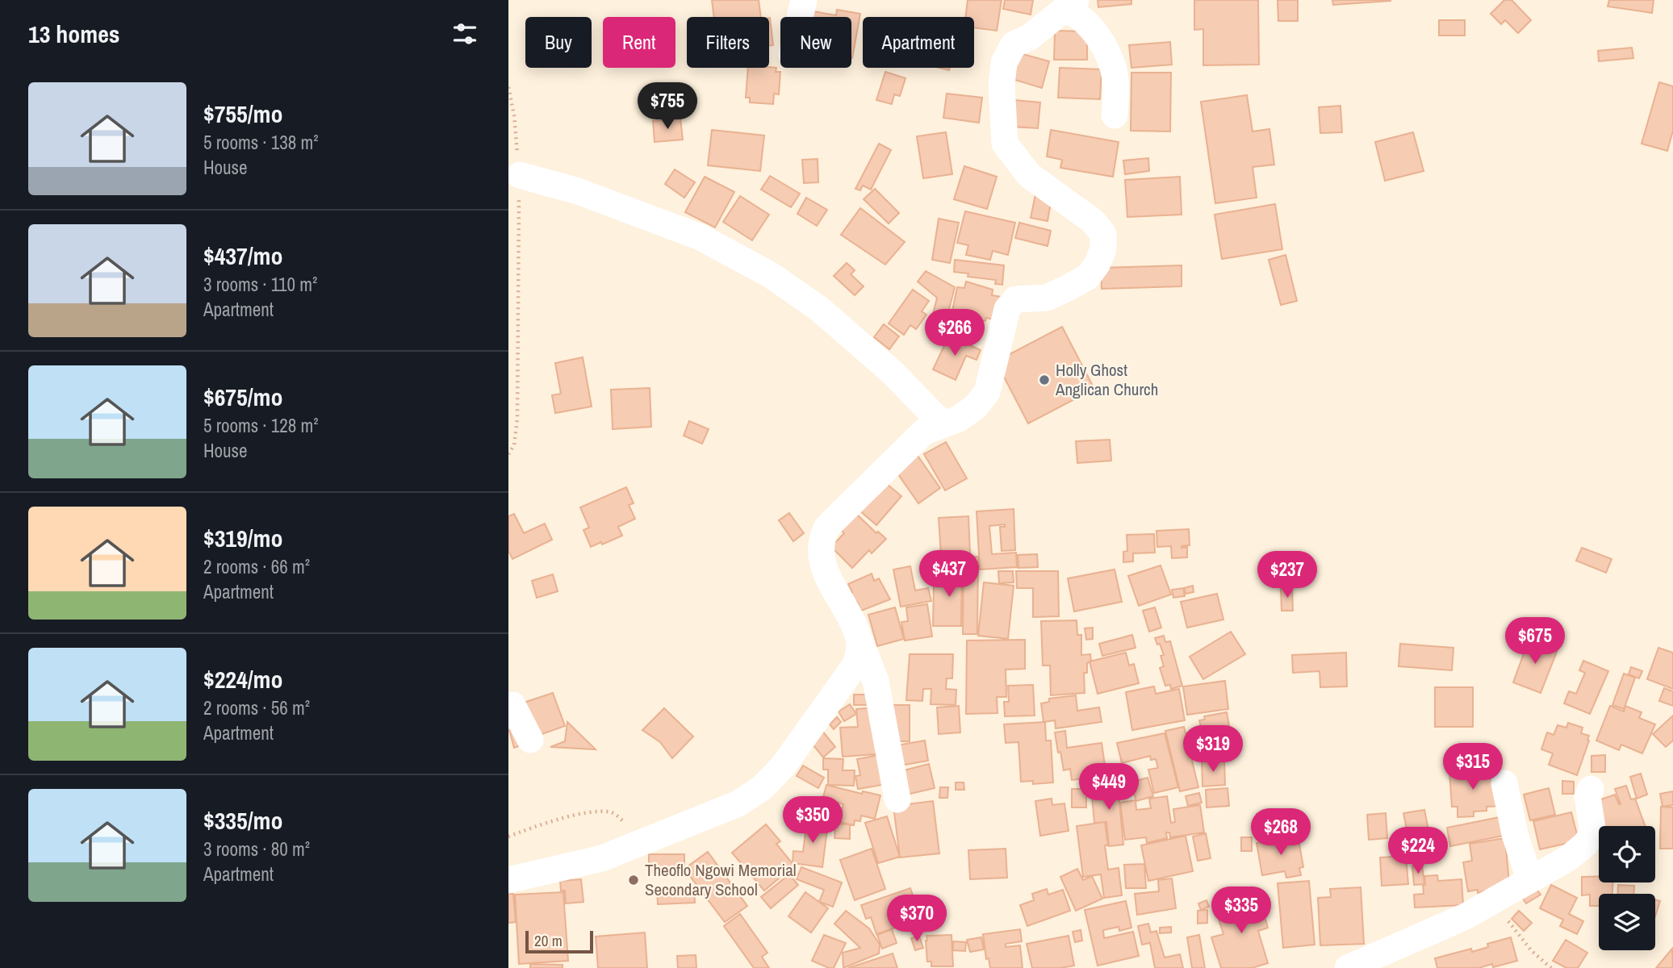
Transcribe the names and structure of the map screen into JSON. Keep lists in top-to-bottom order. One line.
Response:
{"places":["Holly Ghost Anglican Church","Theoflo Ngowi Memorial Secondary School"],"scale_bar":"20 m","page":{"heading":"13 homes","chip":["Buy","Rent","Filters","New","Apartment"],"list":[{"name":"$755/mo","note":"5 rooms · 138 m² · House"},{"name":"$437/mo","note":"3 rooms · 110 m² · Apartment"},{"name":"$675/mo","note":"5 rooms · 128 m² · House"},{"name":"$319/mo","note":"2 rooms · 66 m² · Apartment"},{"name":"$224/mo","note":"2 rooms · 56 m² · Apartment"},{"name":"$335/mo","note":"3 rooms · 80 m² · Apartment"}],"price":["$755","$266","$437","$237","$675","$319","$315","$449","$350","$268","$224","$335","$370"],"scale":"20 m"}}
